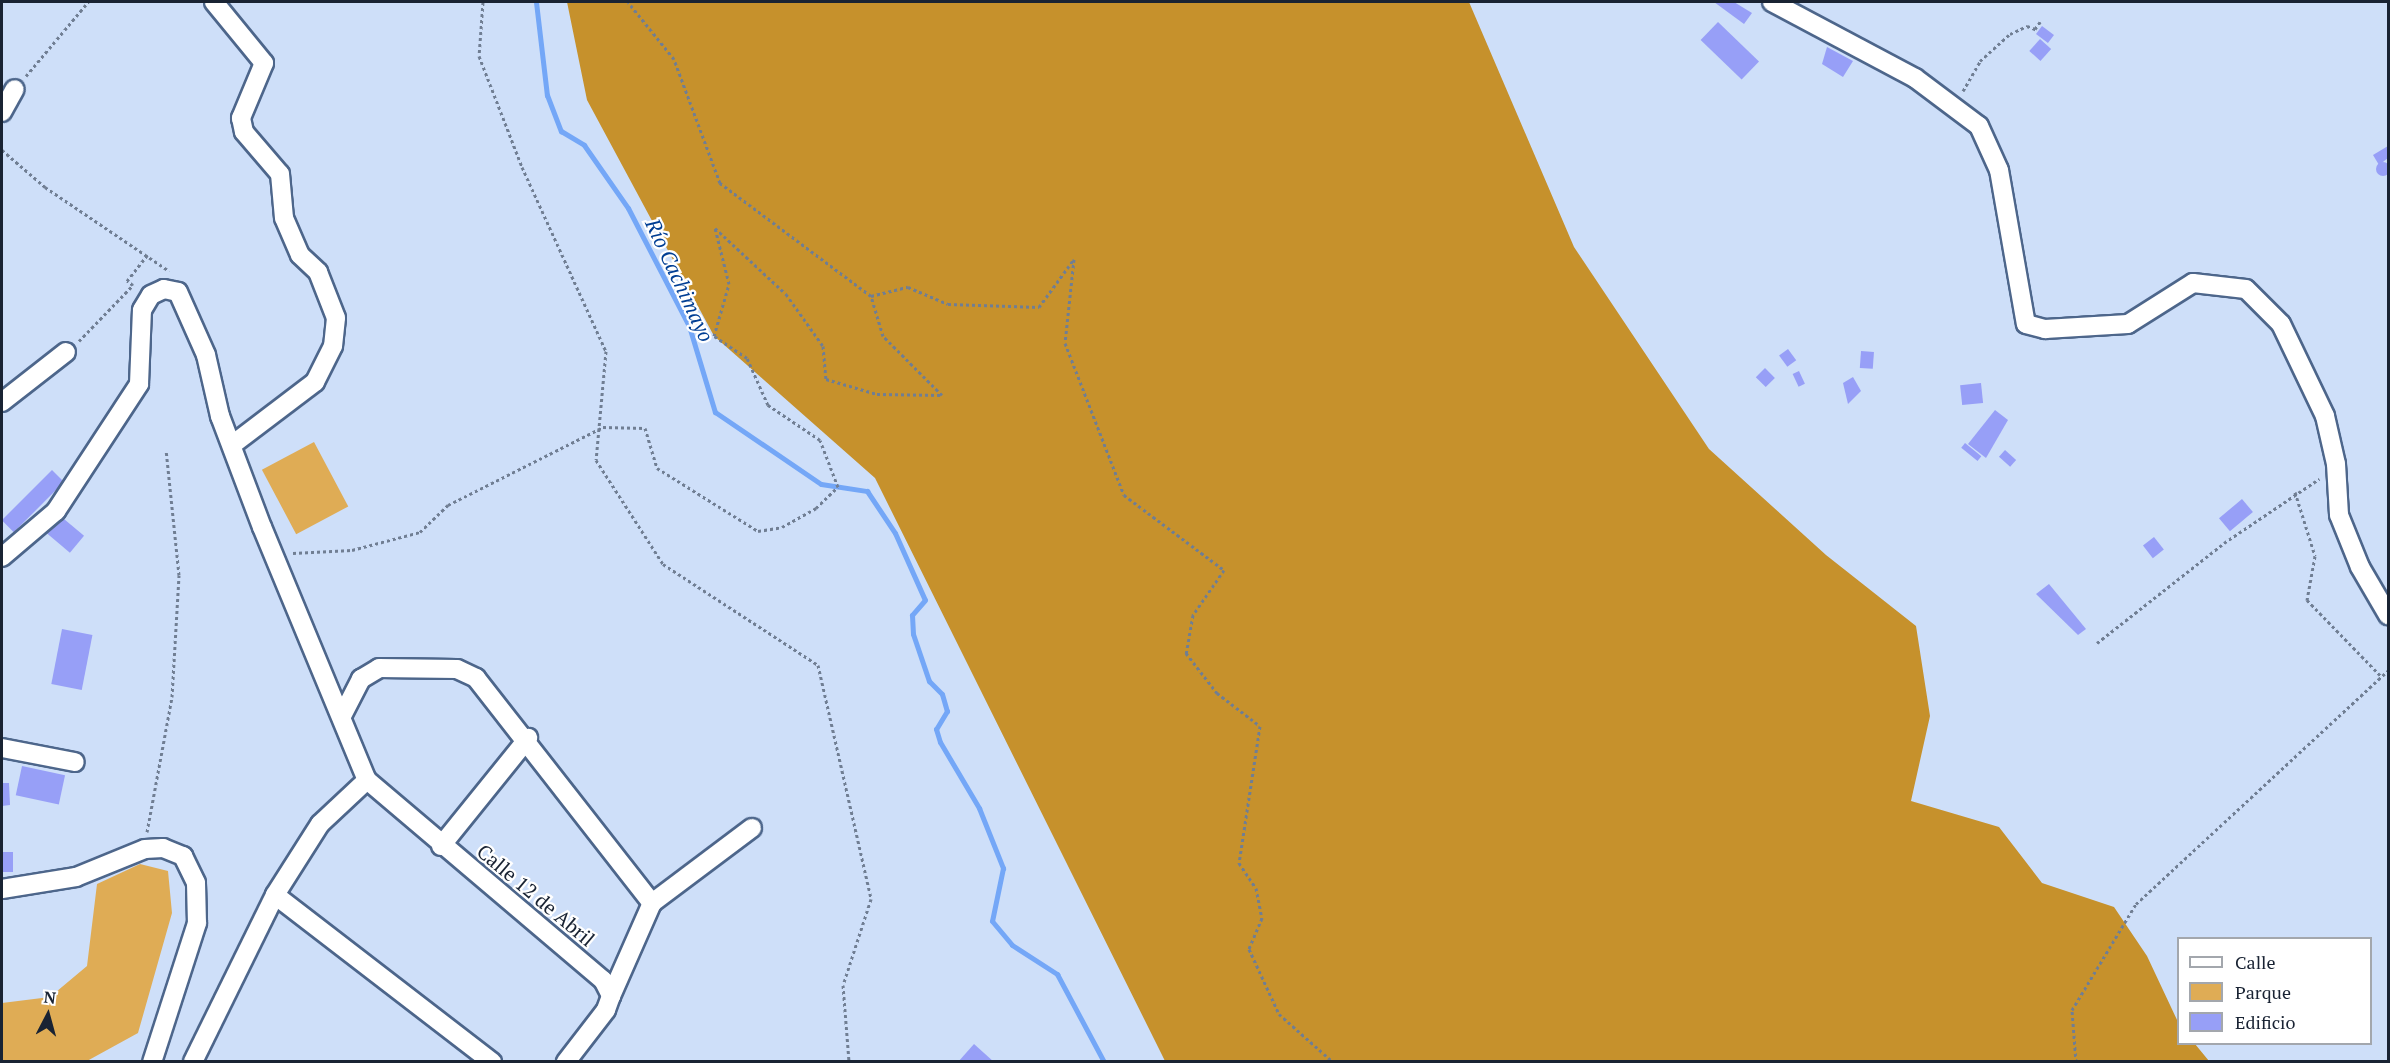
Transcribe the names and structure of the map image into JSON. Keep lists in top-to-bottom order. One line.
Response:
{"streets":{"street":["Calle 12 de Abril"]},"water":["Río Cachimayo"],"legend":["Calle","Parque","Edificio"],"north":"top"}
